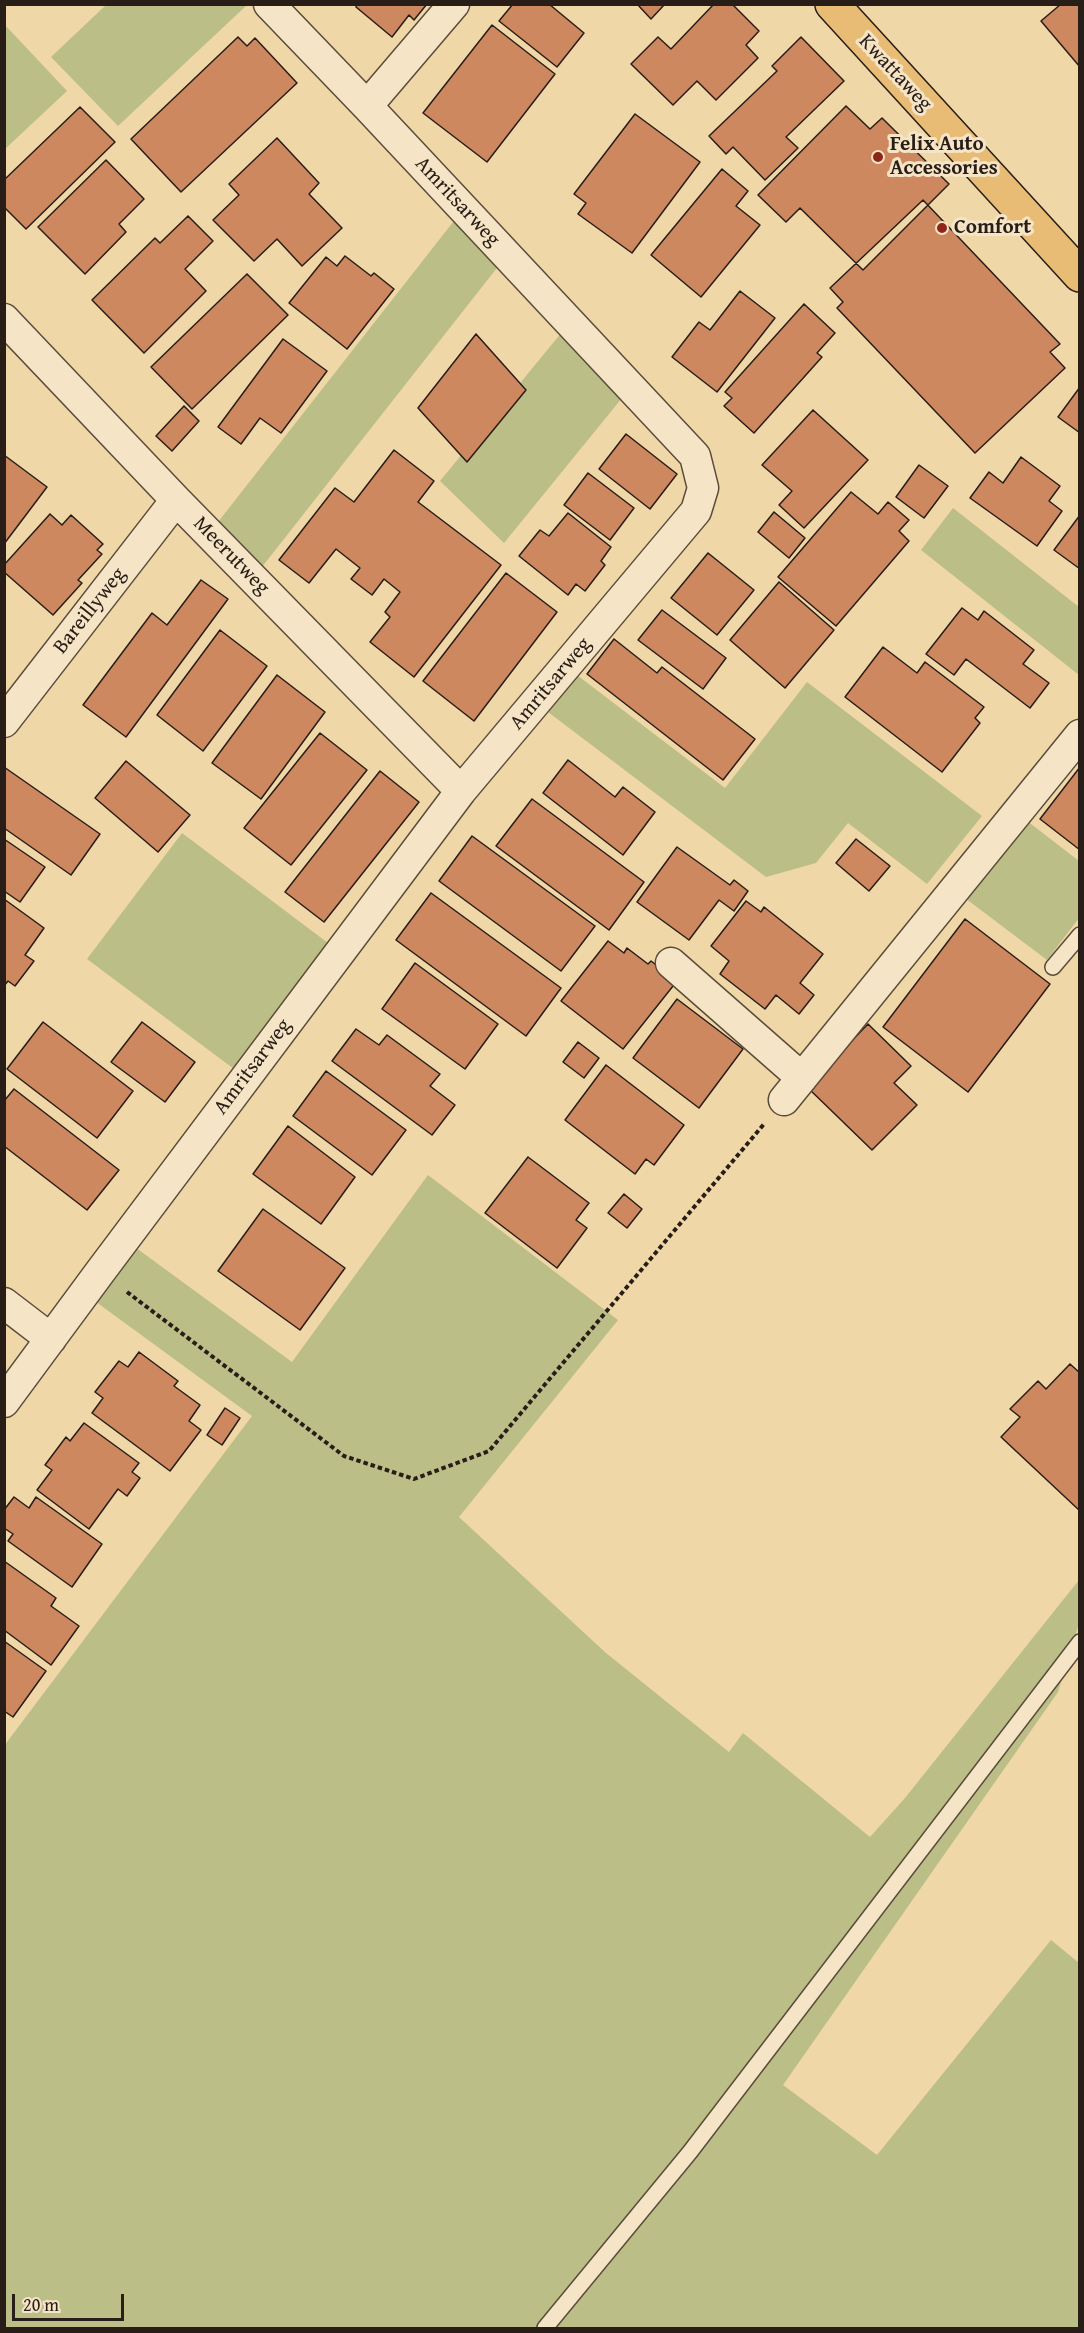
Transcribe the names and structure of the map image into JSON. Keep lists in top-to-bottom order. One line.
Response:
{"streets":{"main road":["Kwattaweg"],"street":["Amritsarweg","Meerutweg","Bareillyweg"]},"crossings":[["Amritsarweg","Meerutweg"],["Meerutweg","Bareillyweg"]],"places":["Felix Auto Accessories","Comfort"],"scale_bar":"20 m"}
